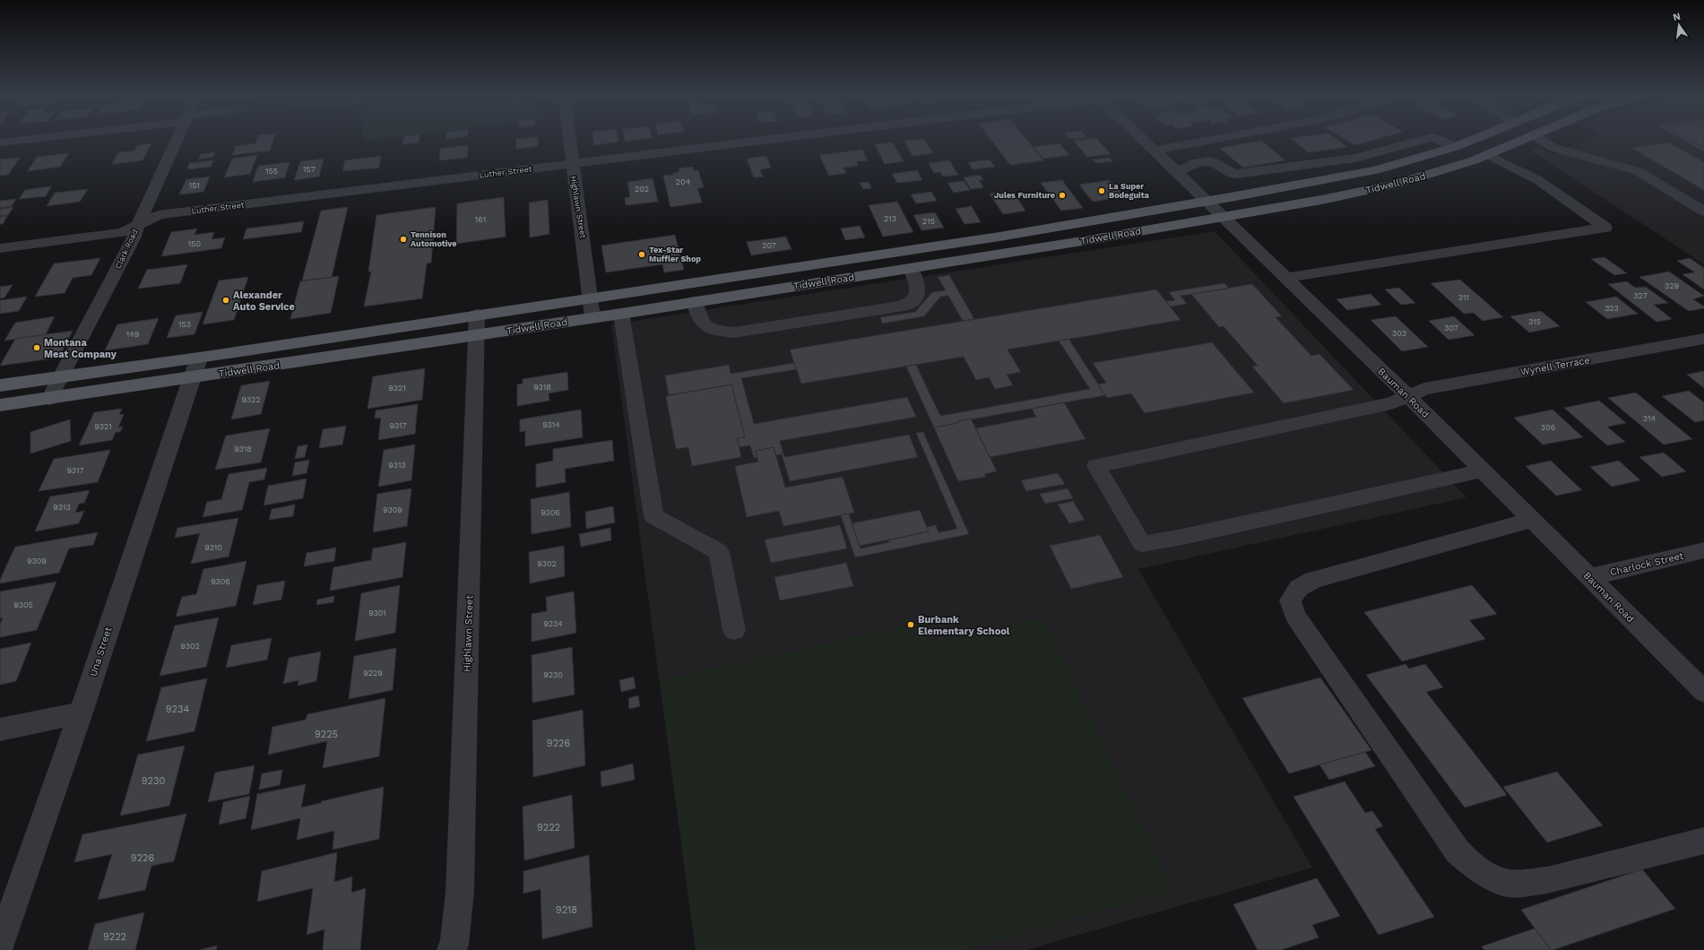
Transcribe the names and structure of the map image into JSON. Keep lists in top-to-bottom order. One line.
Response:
{"streets":{"main road":["Tidwell Road"],"street":["Luther Street","Highlawn Street","Clark Road","Wynell Terrace","Bauman Road","Charlock Street","Una Street"]},"crossings":[["Luther Street","Highlawn Street"],["Luther Street","Clark Road"],["Tidwell Road","Highlawn Street"],["Tidwell Road","Clark Road"],["Tidwell Road","Bauman Road"],["Tidwell Road","Una Street"],["Wynell Terrace","Bauman Road"],["Bauman Road","Charlock Street"]],"places":["La Super Bodeguita","Jules Furniture","Tennison Automotive","Tex-Star Muffler Shop","Alexander Auto Service","Montana Meat Company","Burbank Elementary School"],"house_numbers":["157","155","204","151","202","213","161","215","150","207","329","327","311","323","315","153","307","303","149","9318","9321","9322","314","9314","9317","9321","306","9318","9313","9317","9313","9309","9306","9310","9309","9302","9306","9305","9301","9234","9302","9229","9230","9234","9225","9226","9230","9222","9226","9218","9222"],"north":"top"}
